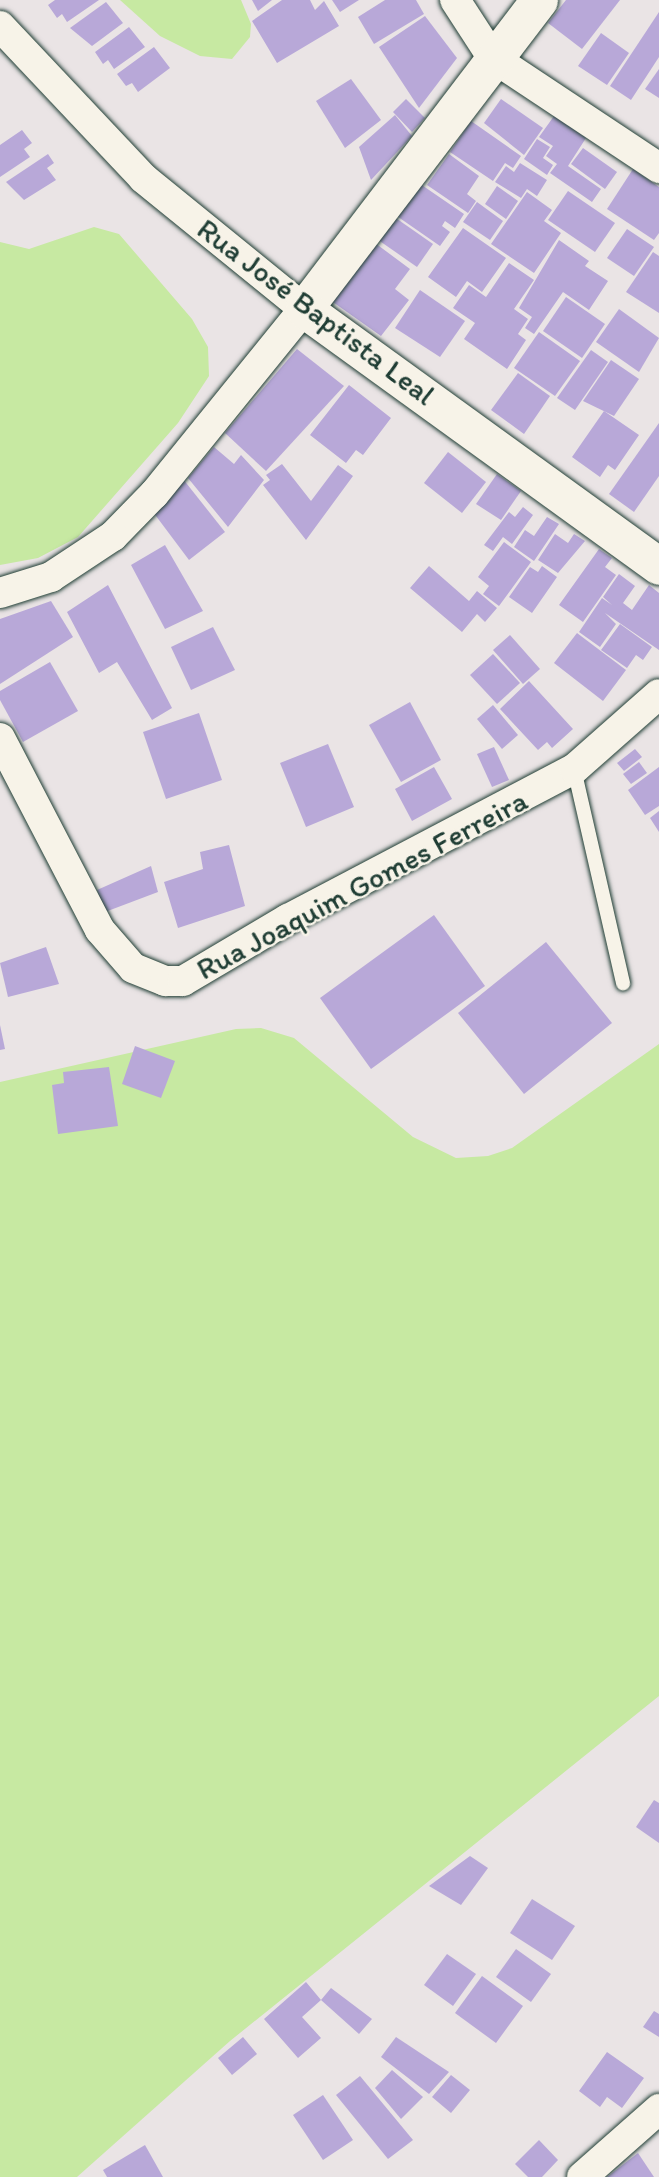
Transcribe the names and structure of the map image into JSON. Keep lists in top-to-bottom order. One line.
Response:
{"streets":{"street":["Rua José Baptista Leal","Rua Joaquim Gomes Ferreira"]}}
